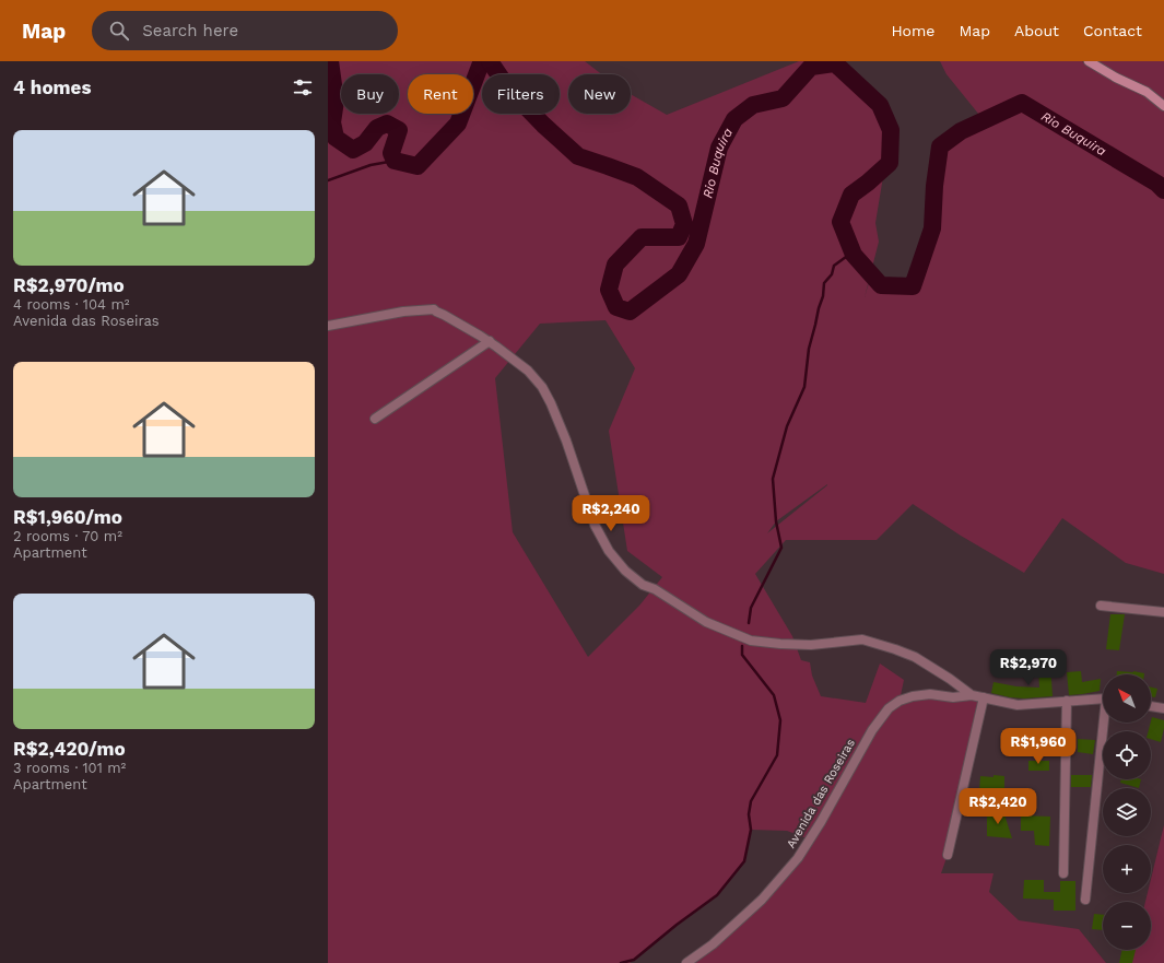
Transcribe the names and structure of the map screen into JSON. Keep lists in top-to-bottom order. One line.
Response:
{"streets":{"street":["Avenida das Roseiras"]},"water":["Rio Buquira"],"north":"top left","page":{"header":"Map","search":"Search here","nav":["Home","Map","About","Contact"],"heading":"4 homes","chip":["Buy","Rent","Filters","New"],"list":[{"name":"R$2,970/mo","note":"4 rooms · 104 m² · Avenida das Roseiras"},{"name":"R$1,960/mo","note":"2 rooms · 70 m² · Apartment"},{"name":"R$2,420/mo","note":"3 rooms · 101 m² · Apartment"}],"price":["R$2,240","R$2,970","R$1,960","R$2,420"],"map_buttons":["+","−"]}}
